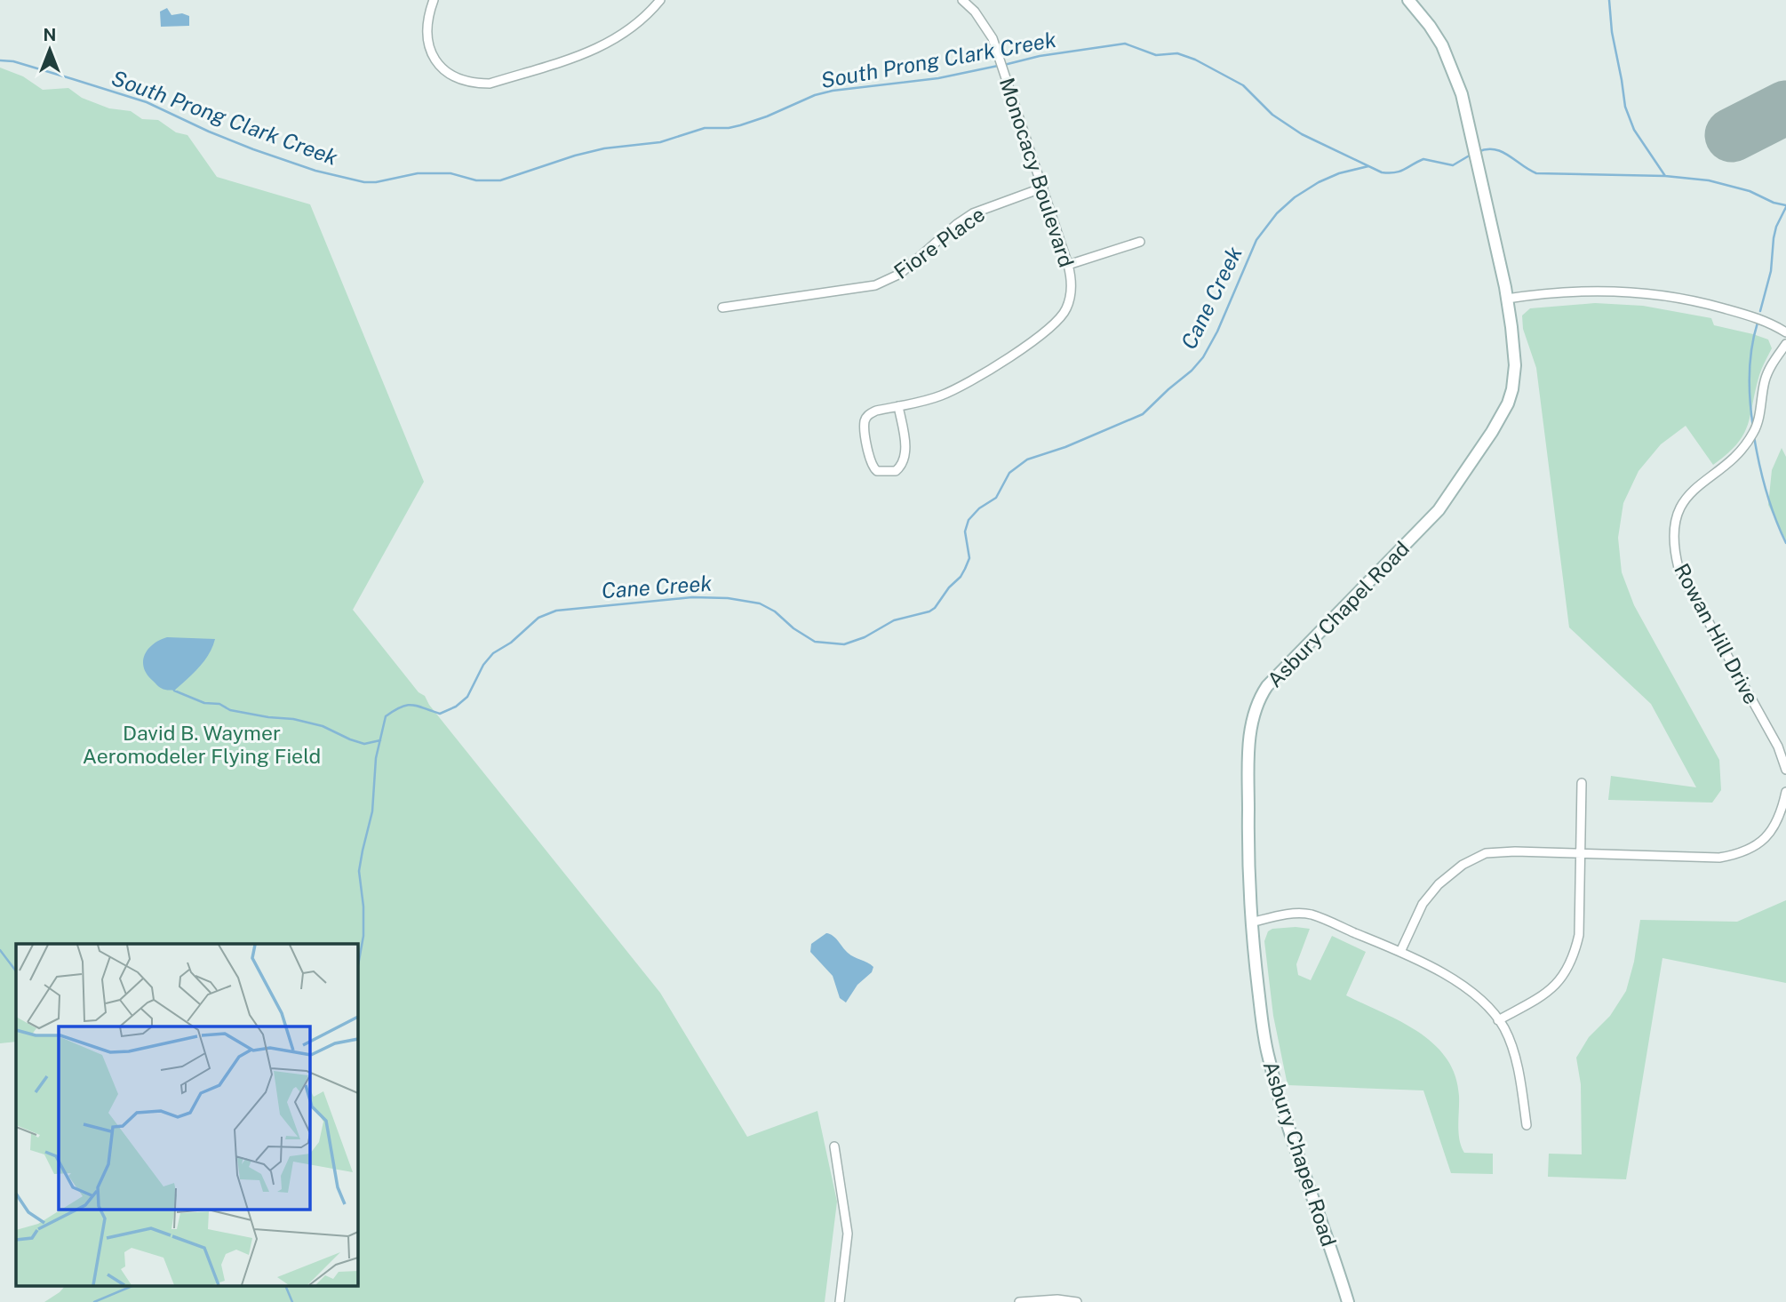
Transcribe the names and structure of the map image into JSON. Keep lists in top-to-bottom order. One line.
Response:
{"streets":{"main road":["Asbury Chapel Road"],"street":["Monocacy Boulevard","Fiore Place","Rowan Hill Drive"]},"crossings":[["Monocacy Boulevard","Fiore Place"]],"water":["South Prong Clark Creek","Cane Creek"],"parks":["David B. Waymer Aeromodeler Flying Field"],"north":"top"}
